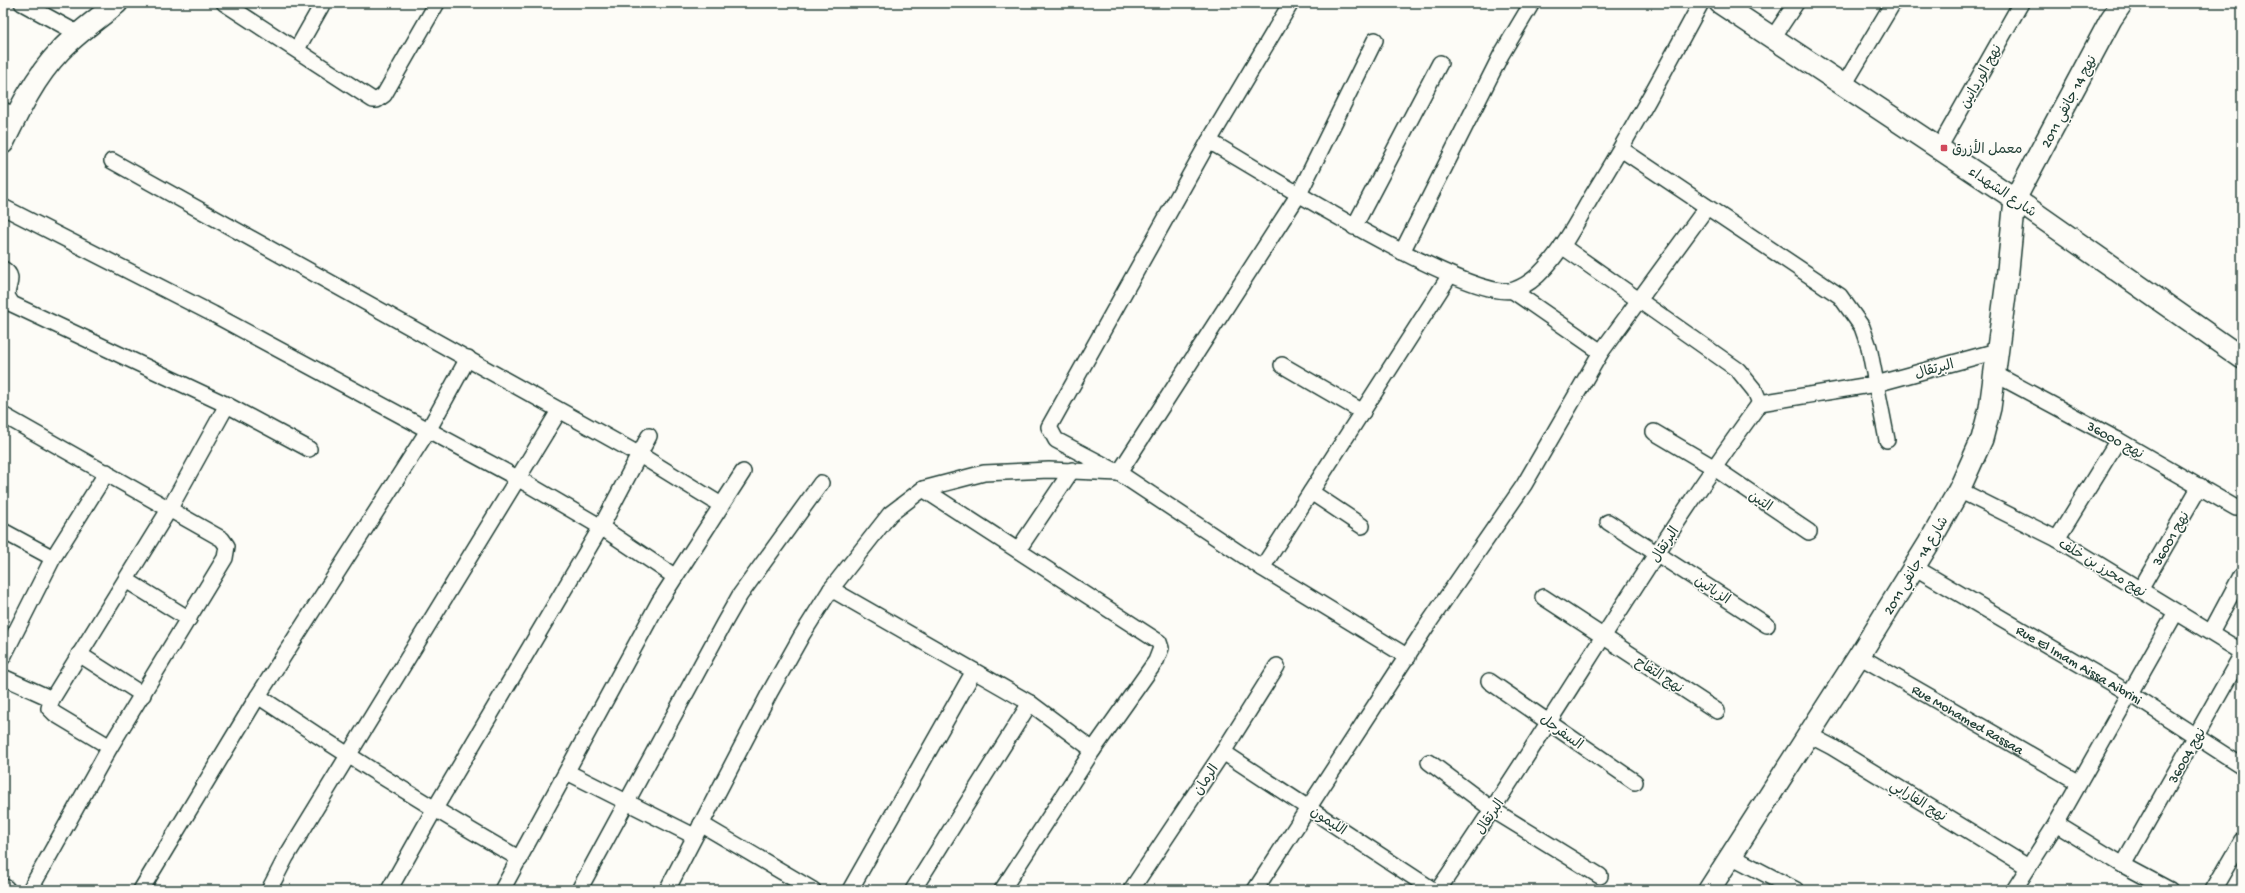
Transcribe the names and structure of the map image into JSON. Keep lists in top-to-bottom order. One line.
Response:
{"streets":{"street":["نهج الوردانين","نهج 14 جانفي 2011","شارع الشهداء","البرتقال","نهج 36000","التين","نهج 36001","شارع 14 جانفي 2011","نهج محرز بن خلف","الزياتين","Rue El Imam Aissa Aibrini","نهج التفاح","Rue Mohamed Rassaa","السفرجل","نهج 36004","الرمان","نهج الفارابي","الليمون"]},"crossings":[["نهج الوردانين","شارع الشهداء"],["نهج 14 جانفي 2011","شارع الشهداء"],["نهج 14 جانفي 2011","شارع 14 جانفي 2011"],["شارع الشهداء","شارع 14 جانفي 2011"],["البرتقال","التين"],["البرتقال","شارع 14 جانفي 2011"],["البرتقال","الزياتين"],["البرتقال","نهج التفاح"],["البرتقال","السفرجل"],["نهج 36000","نهج 36001"],["نهج 36000","شارع 14 جانفي 2011"],["نهج 36001","نهج محرز بن خلف"],["شارع 14 جانفي 2011","نهج محرز بن خلف"],["شارع 14 جانفي 2011","Rue El Imam Aissa Aibrini"],["شارع 14 جانفي 2011","Rue Mohamed Rassaa"],["شارع 14 جانفي 2011","نهج الفارابي"],["نهج محرز بن خلف","نهج 36004"],["Rue El Imam Aissa Aibrini","نهج 36004"],["الرمان","الليمون"]],"places":{"transit":["معمل الأزرق"]}}
